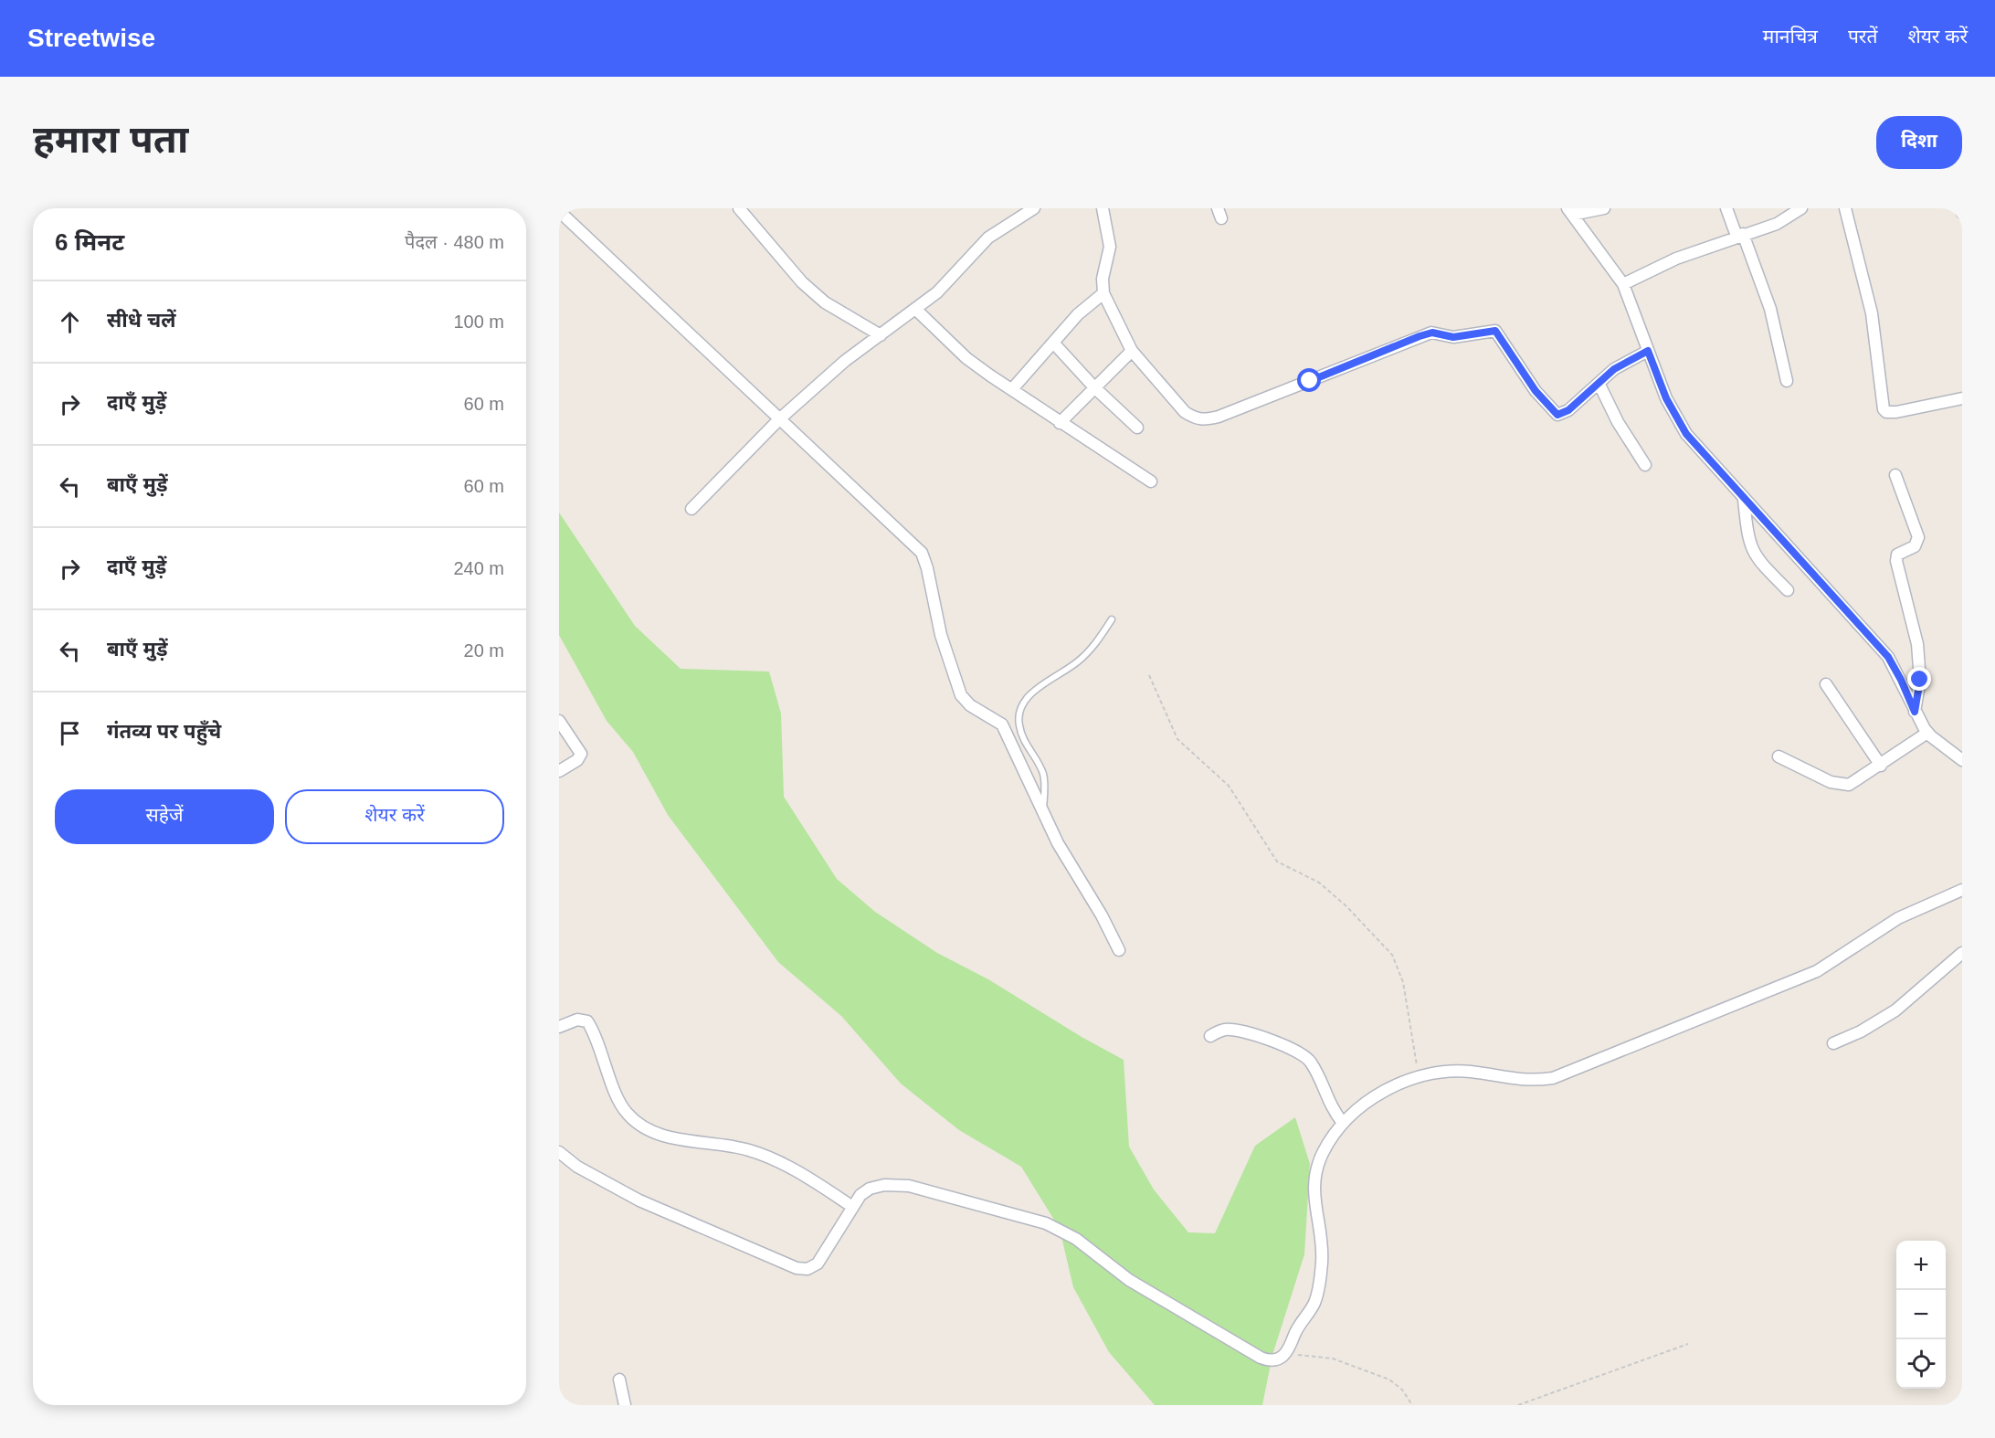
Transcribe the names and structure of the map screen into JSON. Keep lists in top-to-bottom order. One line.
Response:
{"page":{"header":"Streetwise","nav":["मानचित्र","परतें","शेयर करें"],"buttons":["दिशा",["सहेजें","शेयर करें"]],"title":"हमारा पता","heading":["6 मिनट","पैदल · 480 m"],"list":[["सीधे चलें","100 m"],["दाएँ मुड़ें","60 m"],["बाएँ मुड़ें","60 m"],["दाएँ मुड़ें","240 m"],["बाएँ मुड़ें","20 m"],"गंतव्य पर पहुँचे"],"map_buttons":["+","−"]}}
